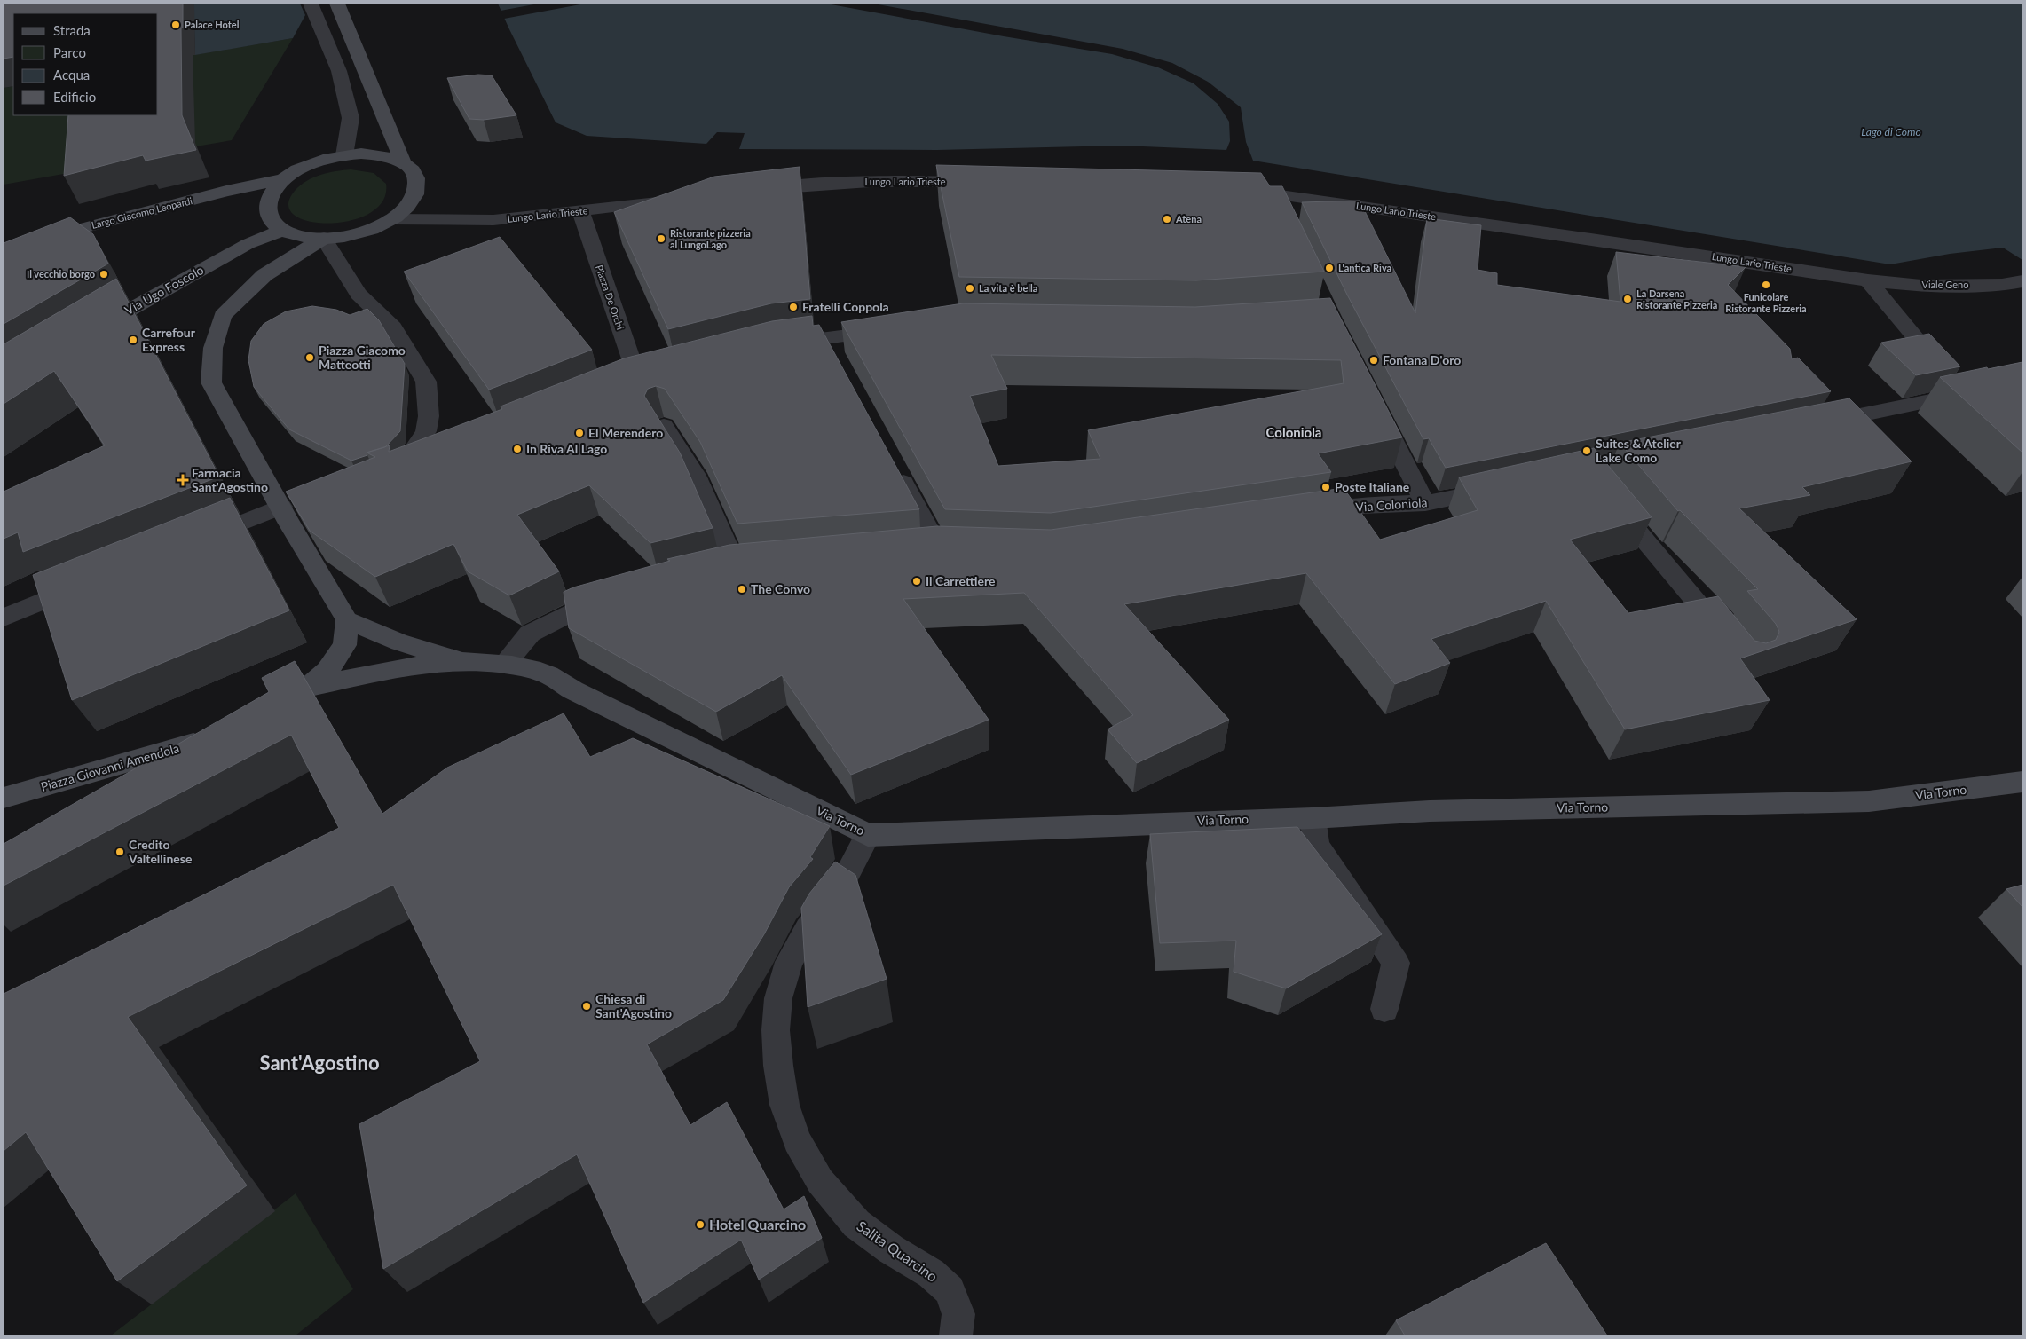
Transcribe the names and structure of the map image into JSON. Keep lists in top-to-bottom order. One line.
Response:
{"streets":{"main road":["Largo Giacomo Leopardi","Via Ugo Foscolo","Piazza Giovanni Amendola","Via Torno"],"street":["Lungo Lario Trieste","Viale Geno","Piazza De Orchi","Via Coloniola","Salita Quarcino"]},"crossings":[["Lungo Lario Trieste","Viale Geno"],["Lungo Lario Trieste","Piazza De Orchi"],["Via Torno","Salita Quarcino"]],"districts":["Coloniola","Sant'Agostino"],"water":["Lago di Como"],"places":{"other":["Palace Hotel","Atena","Ristorante pizzeria al LungoLago","L'antica Riva","Il vecchio borgo","Funicolare Ristorante Pizzeria","La vita è bella","La Darsena Ristorante Pizzeria","Fratelli Coppola","Carrefour Express","Piazza Giacomo Matteotti","Fontana D'oro","El Merendero","In Riva Al Lago","Suites & Atelier Lake Como","Poste Italiane","Il Carrettiere","The Convo","Credito Valtellinese","Chiesa di Sant'Agostino","Hotel Quarcino"],"health":["Farmacia Sant'Agostino"]},"legend":["Strada","Parco","Acqua","Edificio"]}
